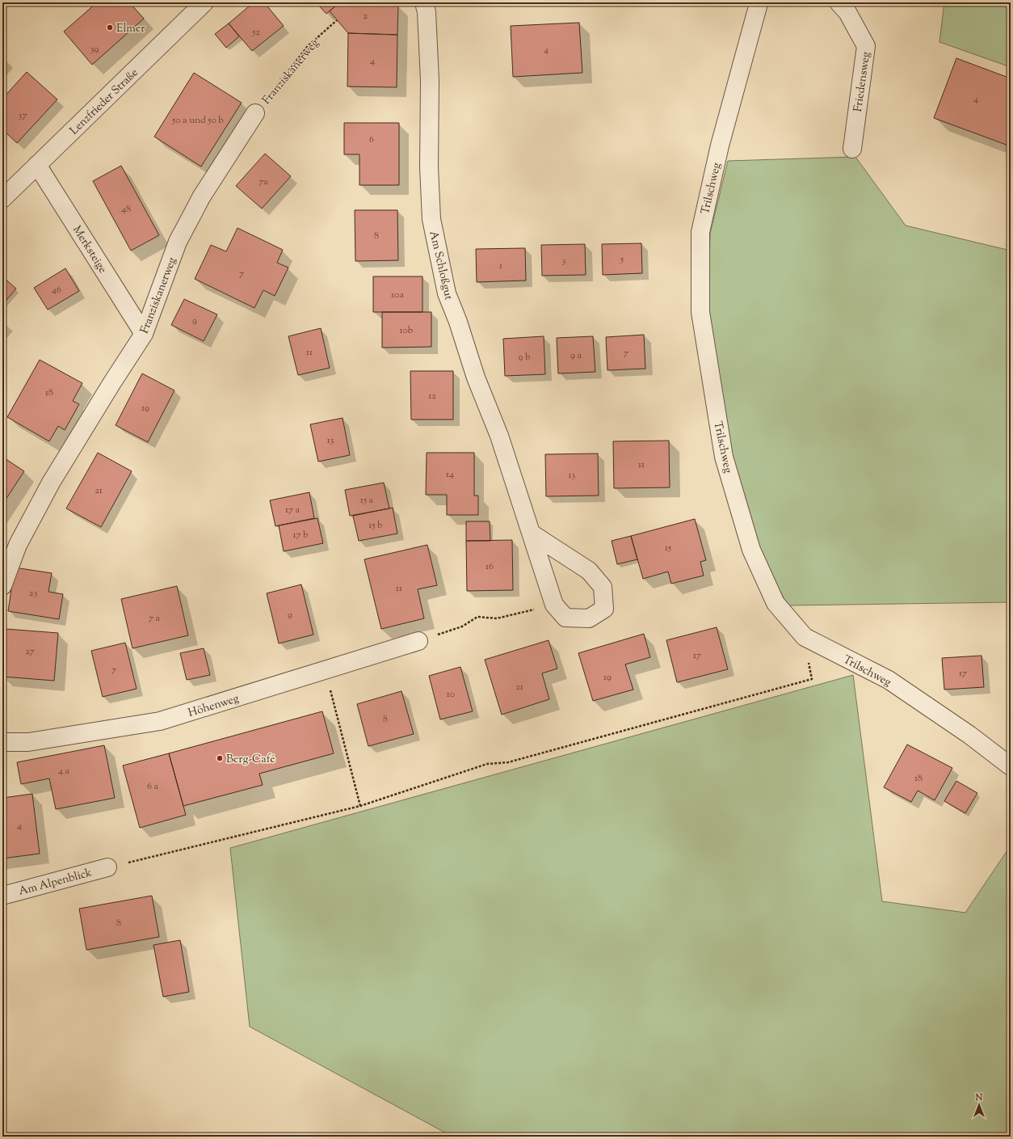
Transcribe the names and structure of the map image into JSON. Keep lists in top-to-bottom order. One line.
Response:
{"streets":{"street":["Franziskanerweg","Friedensweg","Lenzfrieder Straße","Trilschweg","Merksteige","Am Schloßgut","Höhenweg","Am Alpenblick"]},"crossings":[["Franziskanerweg","Merksteige"],["Lenzfrieder Straße","Merksteige"]],"places":["Elmer","Berg-Café"],"house_numbers":["2","52","39","4","4","4","37","50 a und 50 b","6","7a","48","8","5","3","1","7","46","10a","9","10b","11","7","9 a","9 b","18","12","19","13","11","14","13","21","15 a","17 a","15 b","17 b","15","16","11","23","9","7 a","27","17","7","17","19","21","10","8","4 a","18","6 a","4","8"],"north":"top"}
